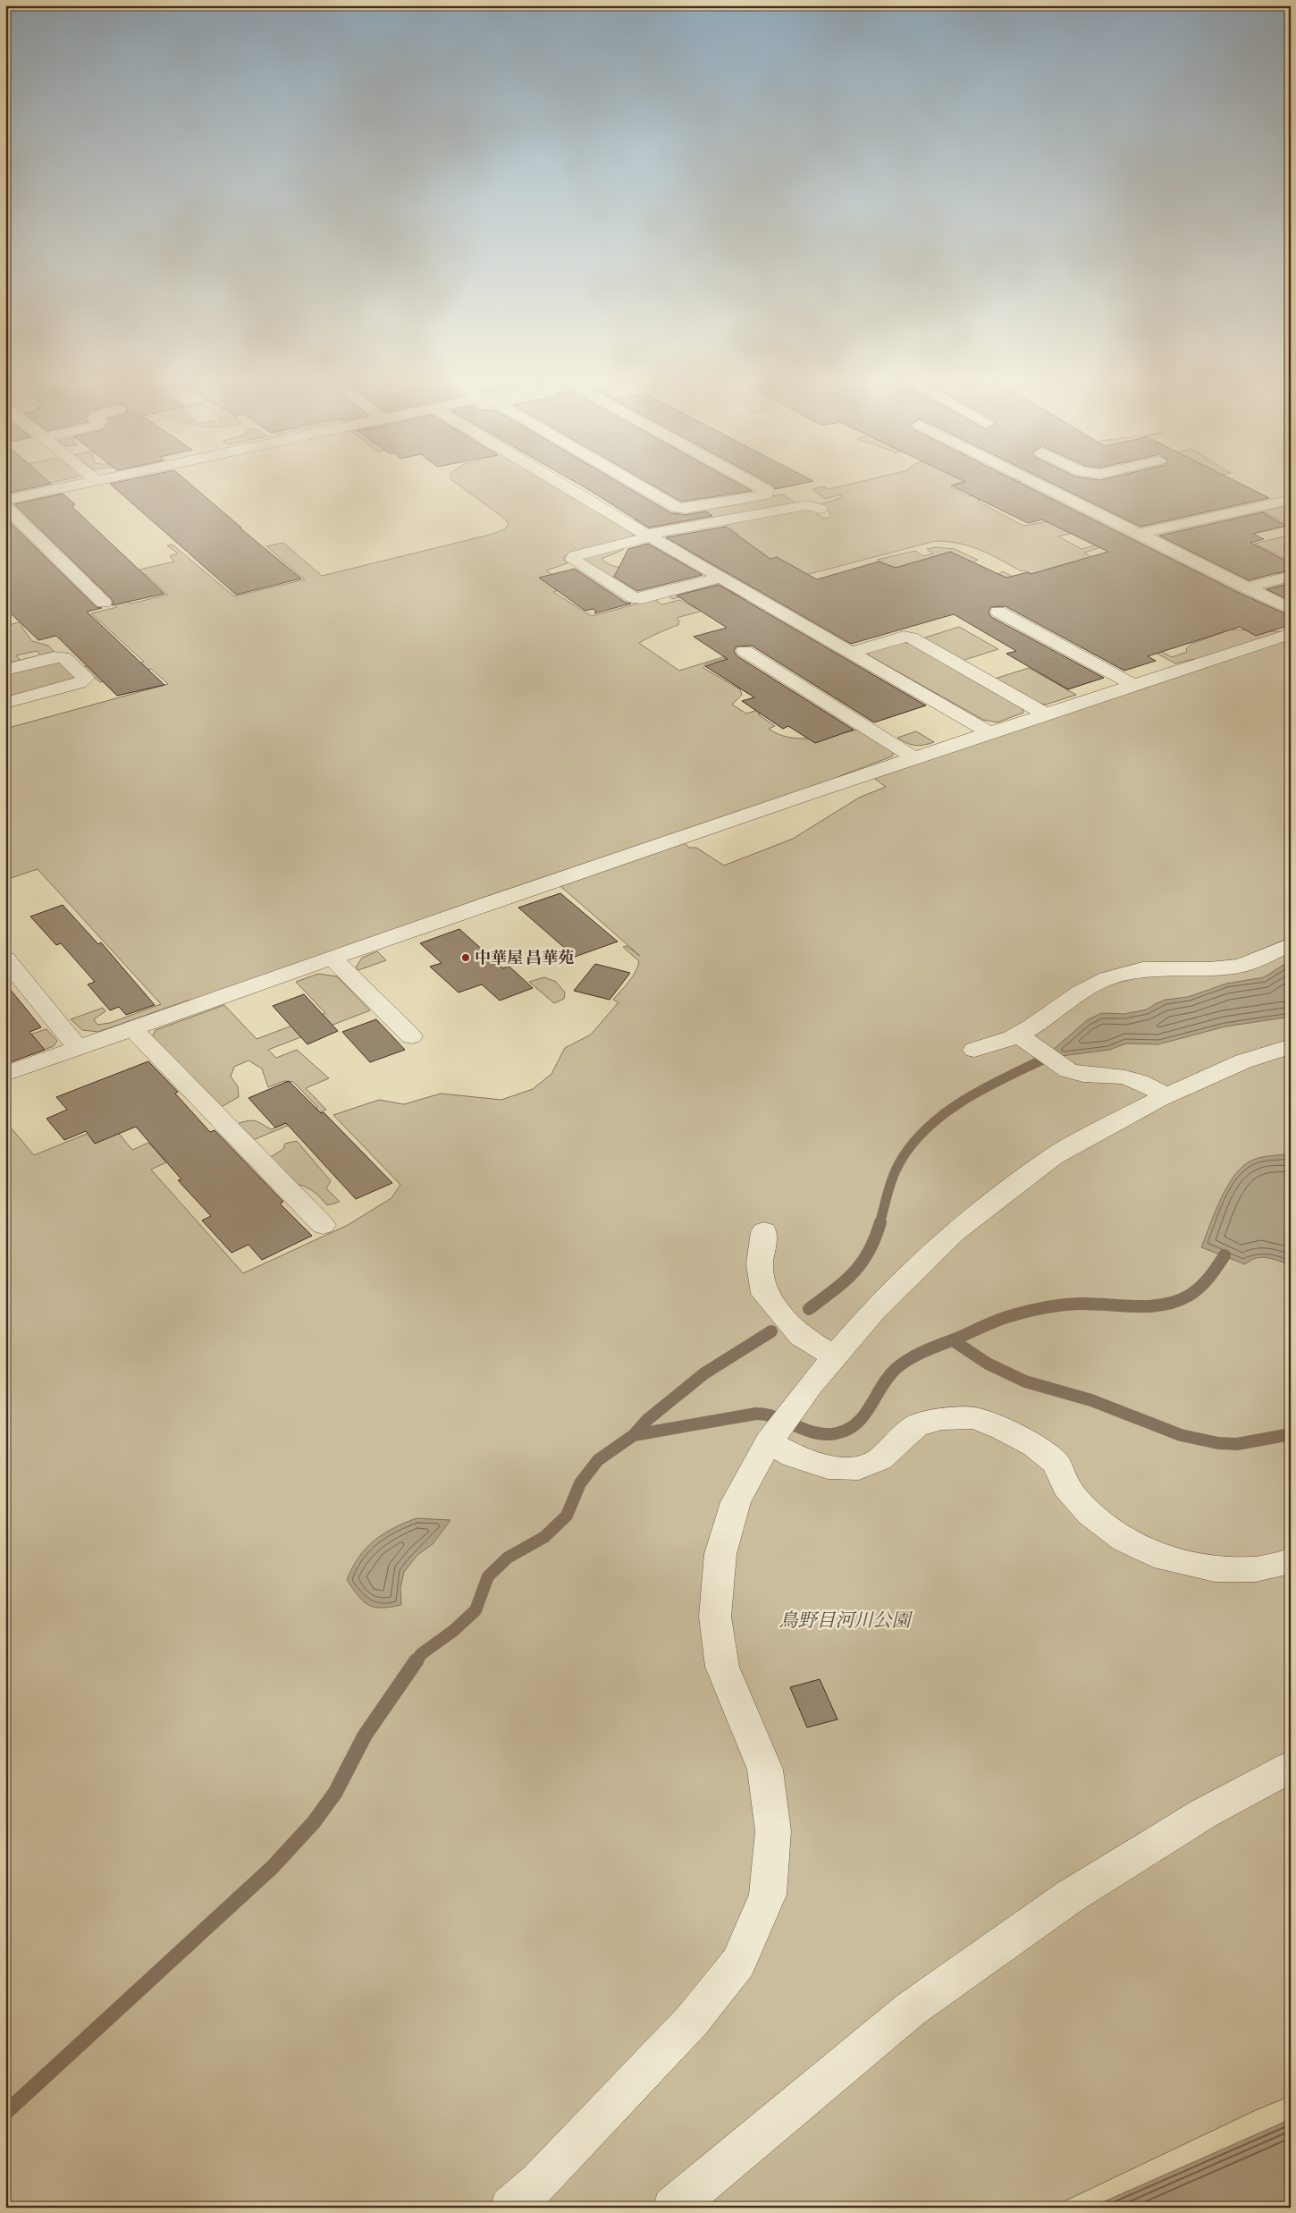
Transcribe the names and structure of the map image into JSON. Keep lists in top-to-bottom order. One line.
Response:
{"parks":["鳥野目河川公園"],"places":["中華屋 昌華苑"]}
